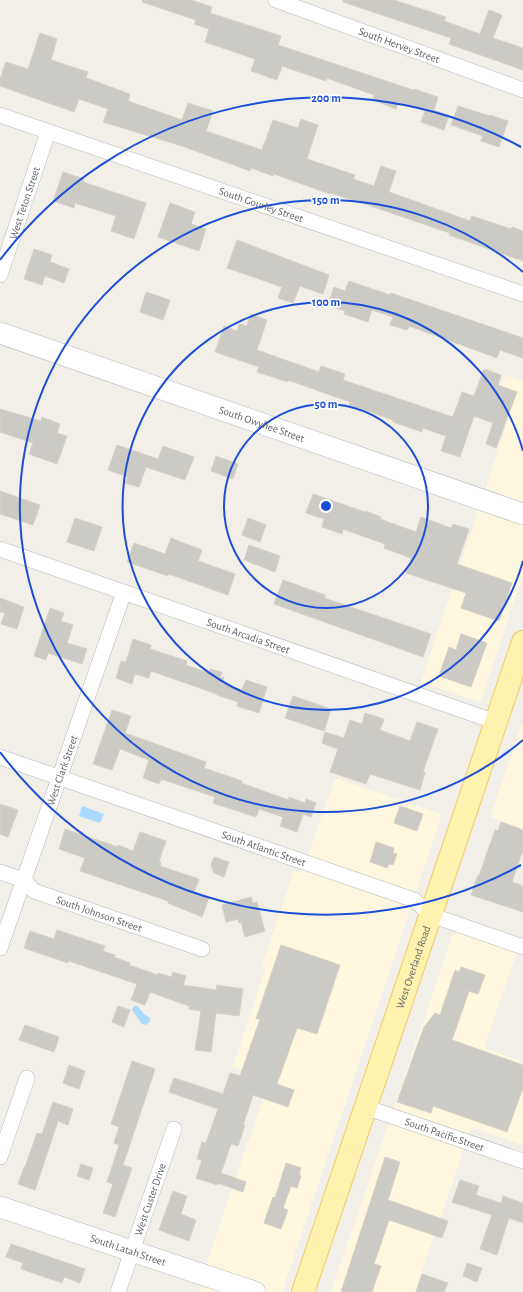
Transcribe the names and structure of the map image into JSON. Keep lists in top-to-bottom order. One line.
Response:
{"streets":{"main road":["West Overland Road"],"street":["South Hervey Street","West Teton Street","South Gourley Street","South Owyhee Street","South Arcadia Street","West Clark Street","South Atlantic Street","South Johnson Street","South Pacific Street","West Custer Drive","South Latah Street"]},"crossings":[["West Teton Street","South Gourley Street"],["South Arcadia Street","West Clark Street"],["South Arcadia Street","West Overland Road"],["West Clark Street","South Atlantic Street"],["West Clark Street","South Johnson Street"],["South Atlantic Street","West Overland Road"],["West Overland Road","South Pacific Street"],["West Custer Drive","South Latah Street"]],"rings":["200 m","150 m","100 m","50 m"]}
